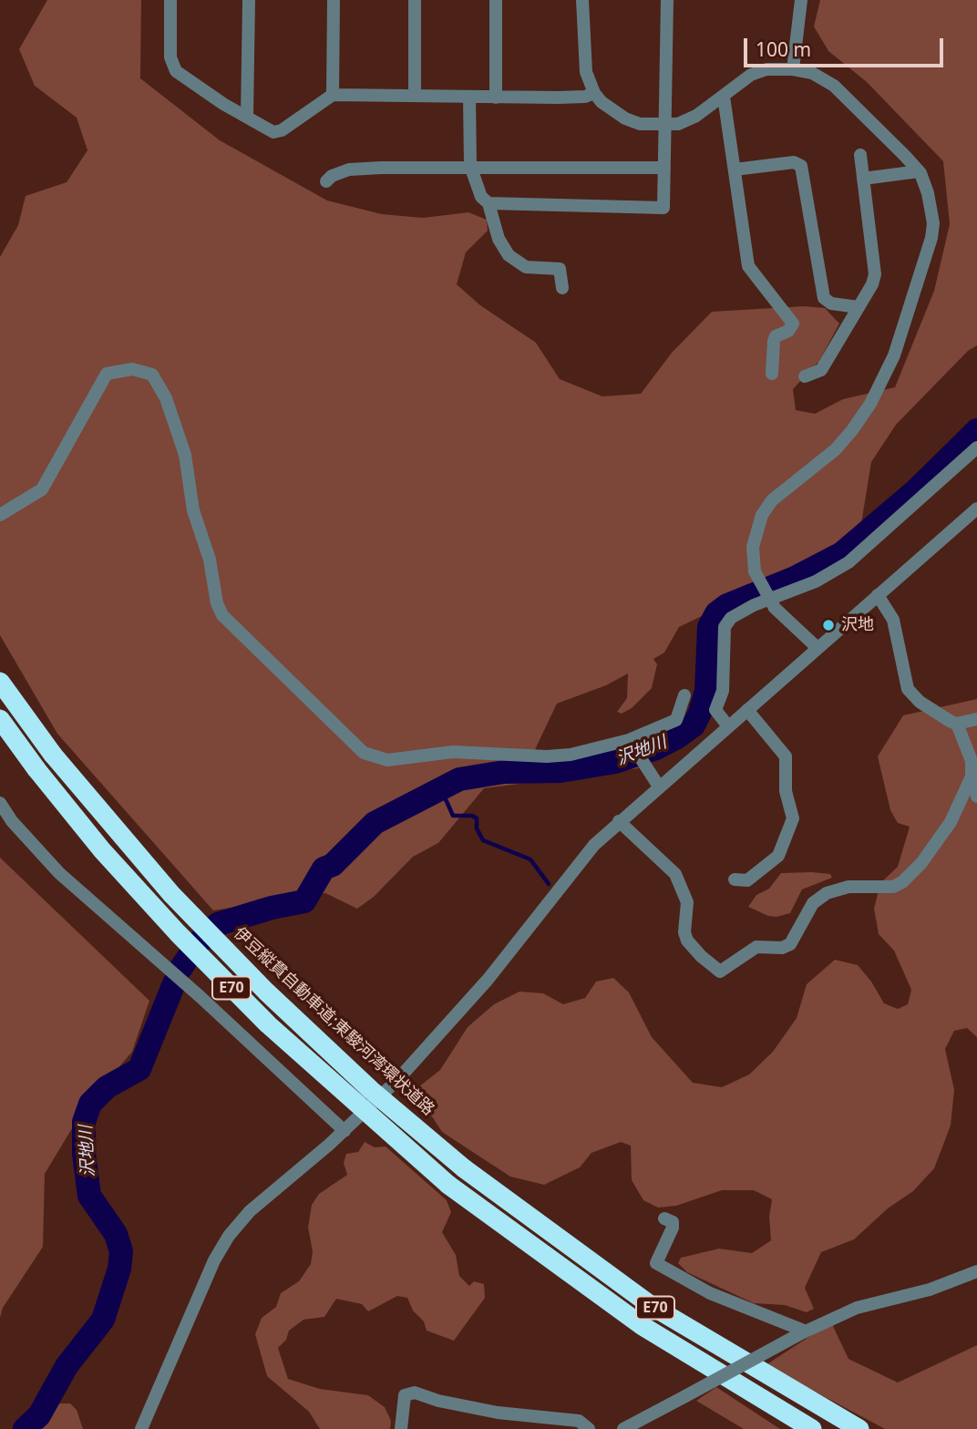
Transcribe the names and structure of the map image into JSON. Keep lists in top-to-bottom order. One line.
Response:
{"streets":{"highway":["E70","伊豆縦貫自動車道;東駿河湾環状道路"]},"water":["沢地川"],"places":["沢地"],"scale_bar":"100 m"}
